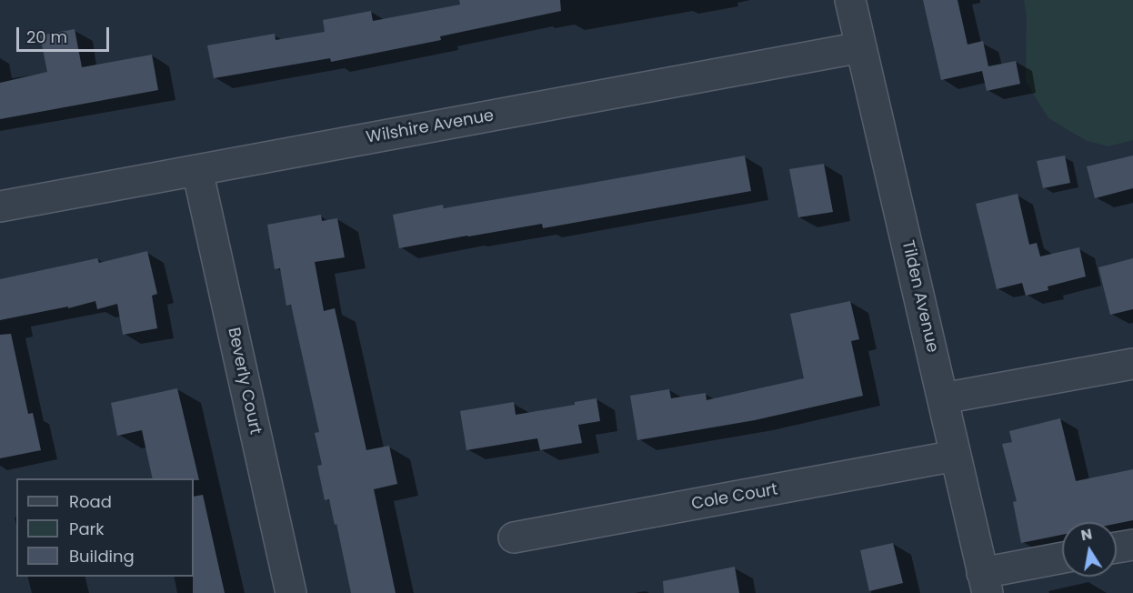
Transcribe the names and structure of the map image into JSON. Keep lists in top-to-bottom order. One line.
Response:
{"streets":{"street":["Wilshire Avenue","Tilden Avenue","Beverly Court","Cole Court"]},"crossings":[["Wilshire Avenue","Tilden Avenue"],["Wilshire Avenue","Beverly Court"],["Tilden Avenue","Cole Court"]],"legend":["Road","Park","Building"],"scale_bar":"20 m","north":"top"}
